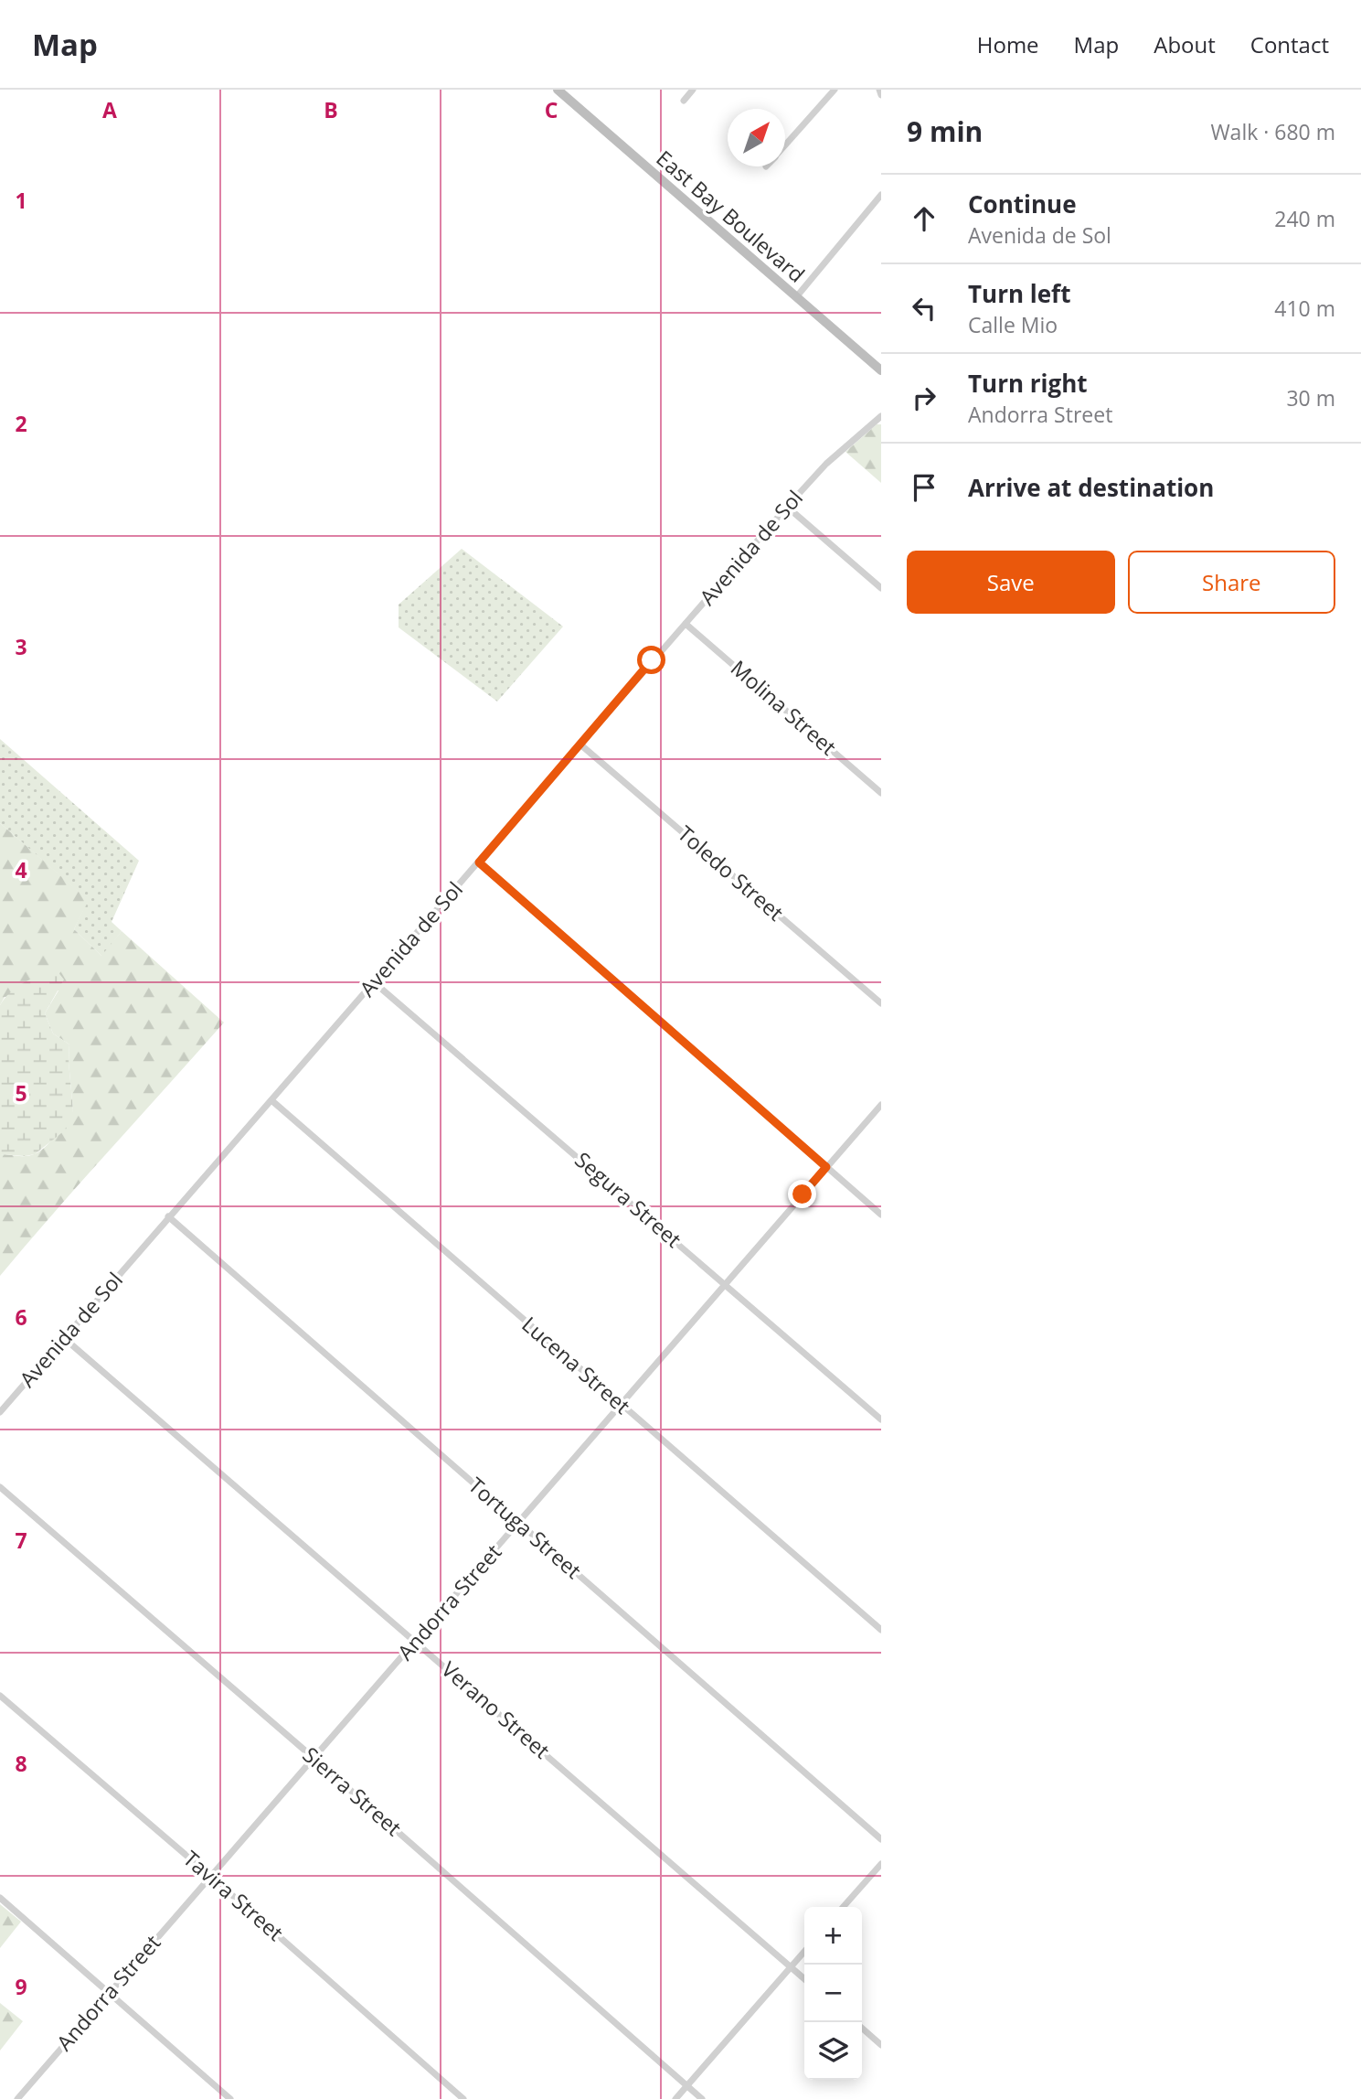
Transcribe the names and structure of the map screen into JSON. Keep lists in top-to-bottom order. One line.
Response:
{"streets":{"main road":["East Bay Boulevard"],"street":["Avenida de Sol","Molina Street","Toledo Street","Segura Street","Lucena Street","Tortuga Street","Andorra Street","Verano Street","Sierra Street","Tavira Street"]},"crossings":[["Avenida de Sol","Molina Street"],["Avenida de Sol","Toledo Street"],["Avenida de Sol","Segura Street"],["Avenida de Sol","Lucena Street"],["Avenida de Sol","Tortuga Street"],["Avenida de Sol","Verano Street"],["Segura Street","Andorra Street"],["Lucena Street","Andorra Street"],["Tortuga Street","Andorra Street"],["Andorra Street","Verano Street"],["Andorra Street","Sierra Street"],["Andorra Street","Tavira Street"]],"north":"top right","page":{"header":"Map","nav":["Home","Map","About","Contact"],"heading":["9 min","Walk · 680 m"],"list":[["Continue","Avenida de Sol","240 m"],["Turn left","Calle Mio","410 m"],["Turn right","Andorra Street","30 m"],"Arrive at destination"],"buttons":["Save","Share"],"map_buttons":["+","−"]},"grid":{"columns":["A","B","C"],"rows":["1","2","3","4","5","6","7","8","9"]}}
